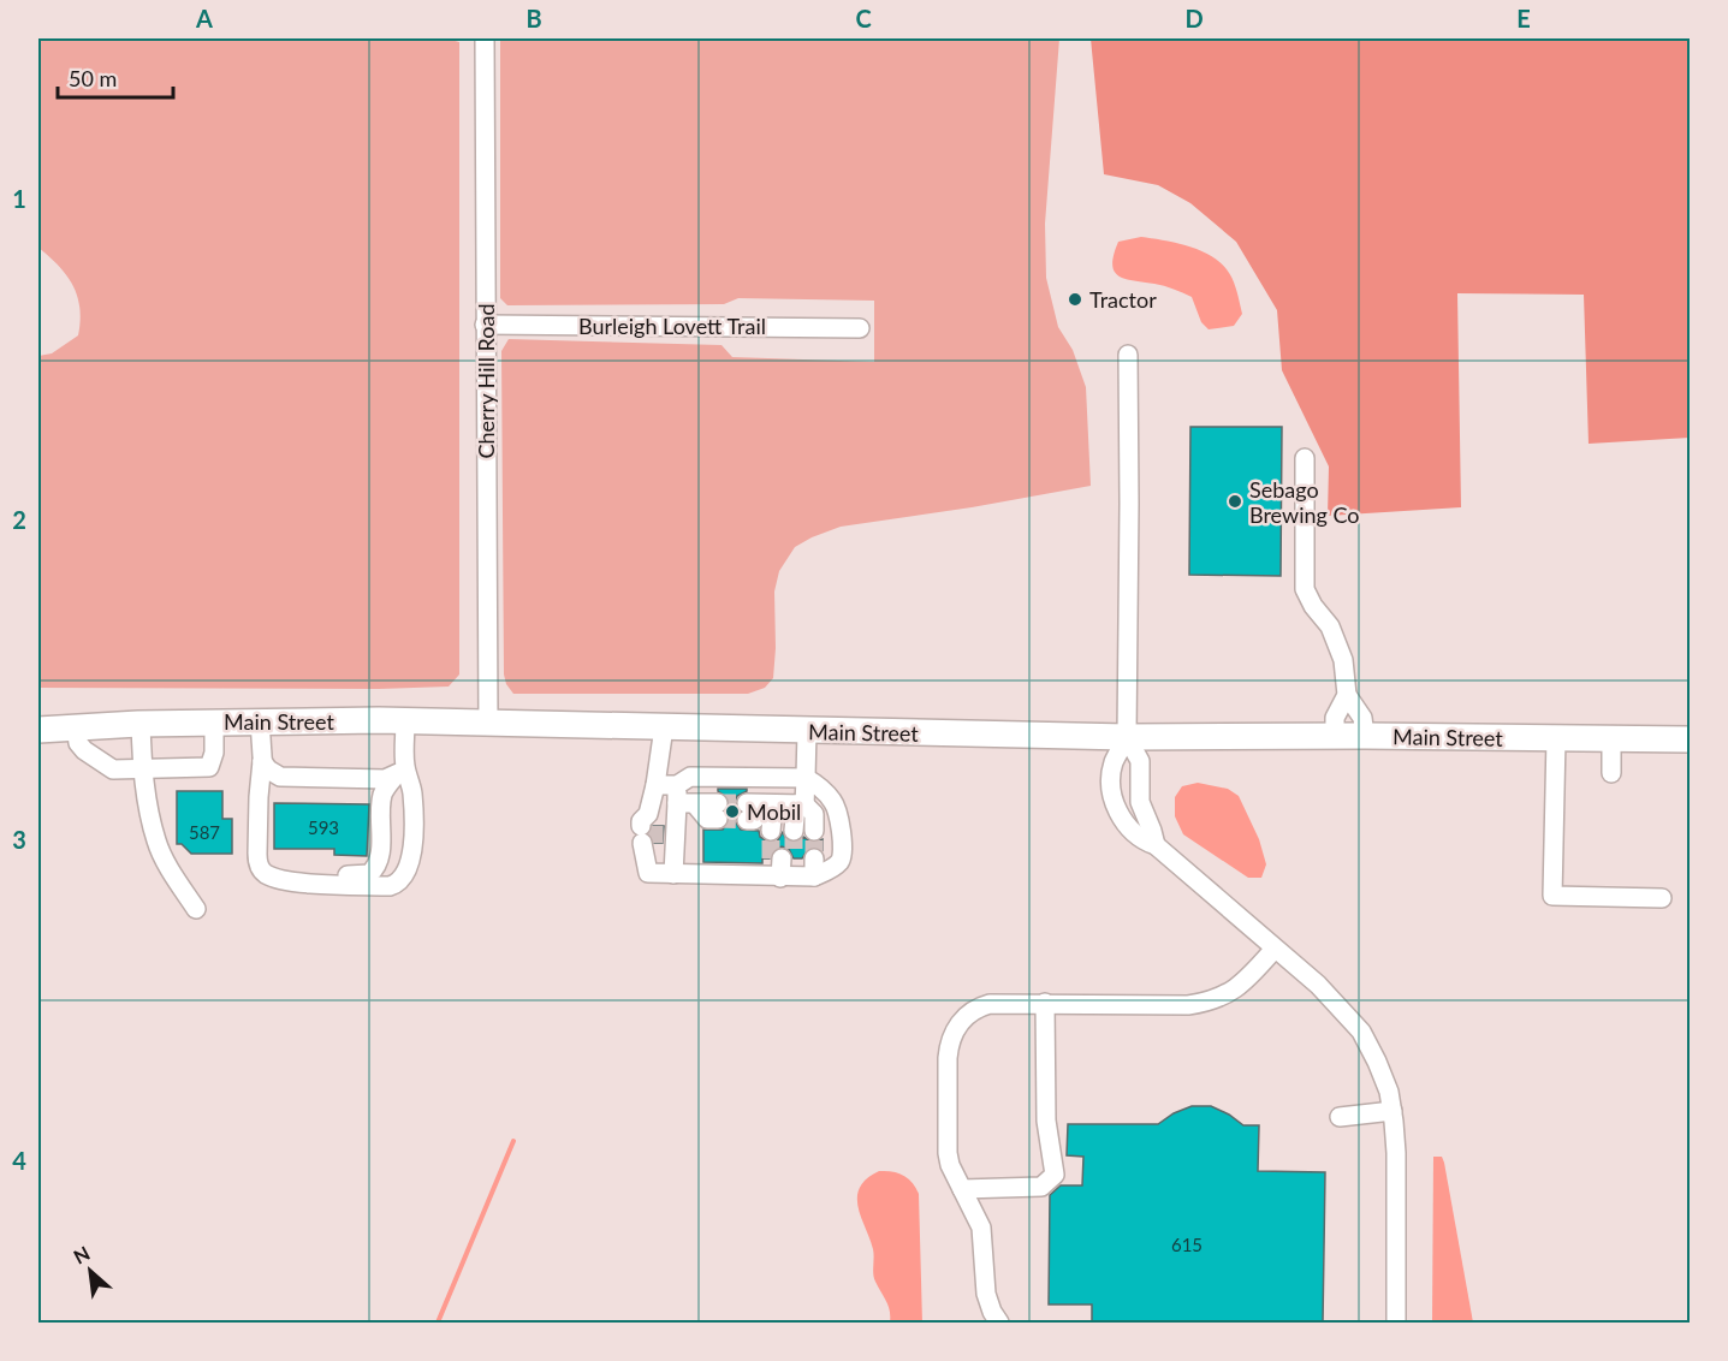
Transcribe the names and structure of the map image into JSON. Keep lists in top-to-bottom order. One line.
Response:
{"streets":{"highway":["Main Street"],"street":["Burleigh Lovett Trail","Cherry Hill Road"]},"crossings":[["Burleigh Lovett Trail","Cherry Hill Road"],["Cherry Hill Road","Main Street"]],"places":["Tractor","Sebago Brewing Co","Mobil"],"house_numbers":["593","587","615"],"scale_bar":"50 m","north":"top left","grid":{"columns":["A","B","C","D","E"],"rows":["1","2","3","4"]}}
